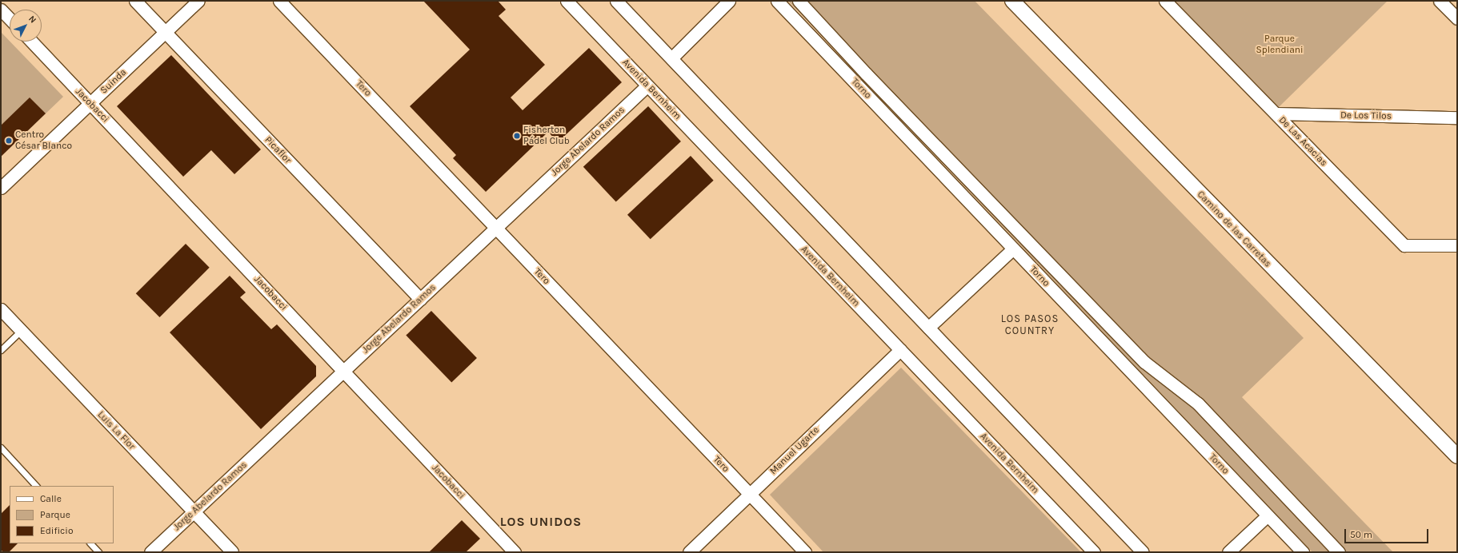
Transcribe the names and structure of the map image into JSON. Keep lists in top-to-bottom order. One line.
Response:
{"streets":{"street":["Suinda","Tero","Torno","Avenida Bernheim","Jacobacci","De Los Tilos","Jorge Abelardo Ramos","De Las Acacias","Picaflor","Camino de las Carretas","Luis La Flor","Manuel Ugarte"]},"crossings":[["Suinda","Jacobacci"],["Suinda","Picaflor"],["Tero","Jorge Abelardo Ramos"],["Tero","Manuel Ugarte"],["Avenida Bernheim","Jorge Abelardo Ramos"],["Avenida Bernheim","Manuel Ugarte"],["Jacobacci","Jorge Abelardo Ramos"],["De Los Tilos","De Las Acacias"],["Jorge Abelardo Ramos","Picaflor"],["Jorge Abelardo Ramos","Luis La Flor"]],"districts":["LOS PASOS COUNTRY","LOS UNIDOS"],"parks":["Parque Splendiani"],"places":["Fisherton Pádel Club","Centro César Blanco"],"legend":["Calle","Parque","Edificio"],"scale_bar":"50 m","north":"top right"}
